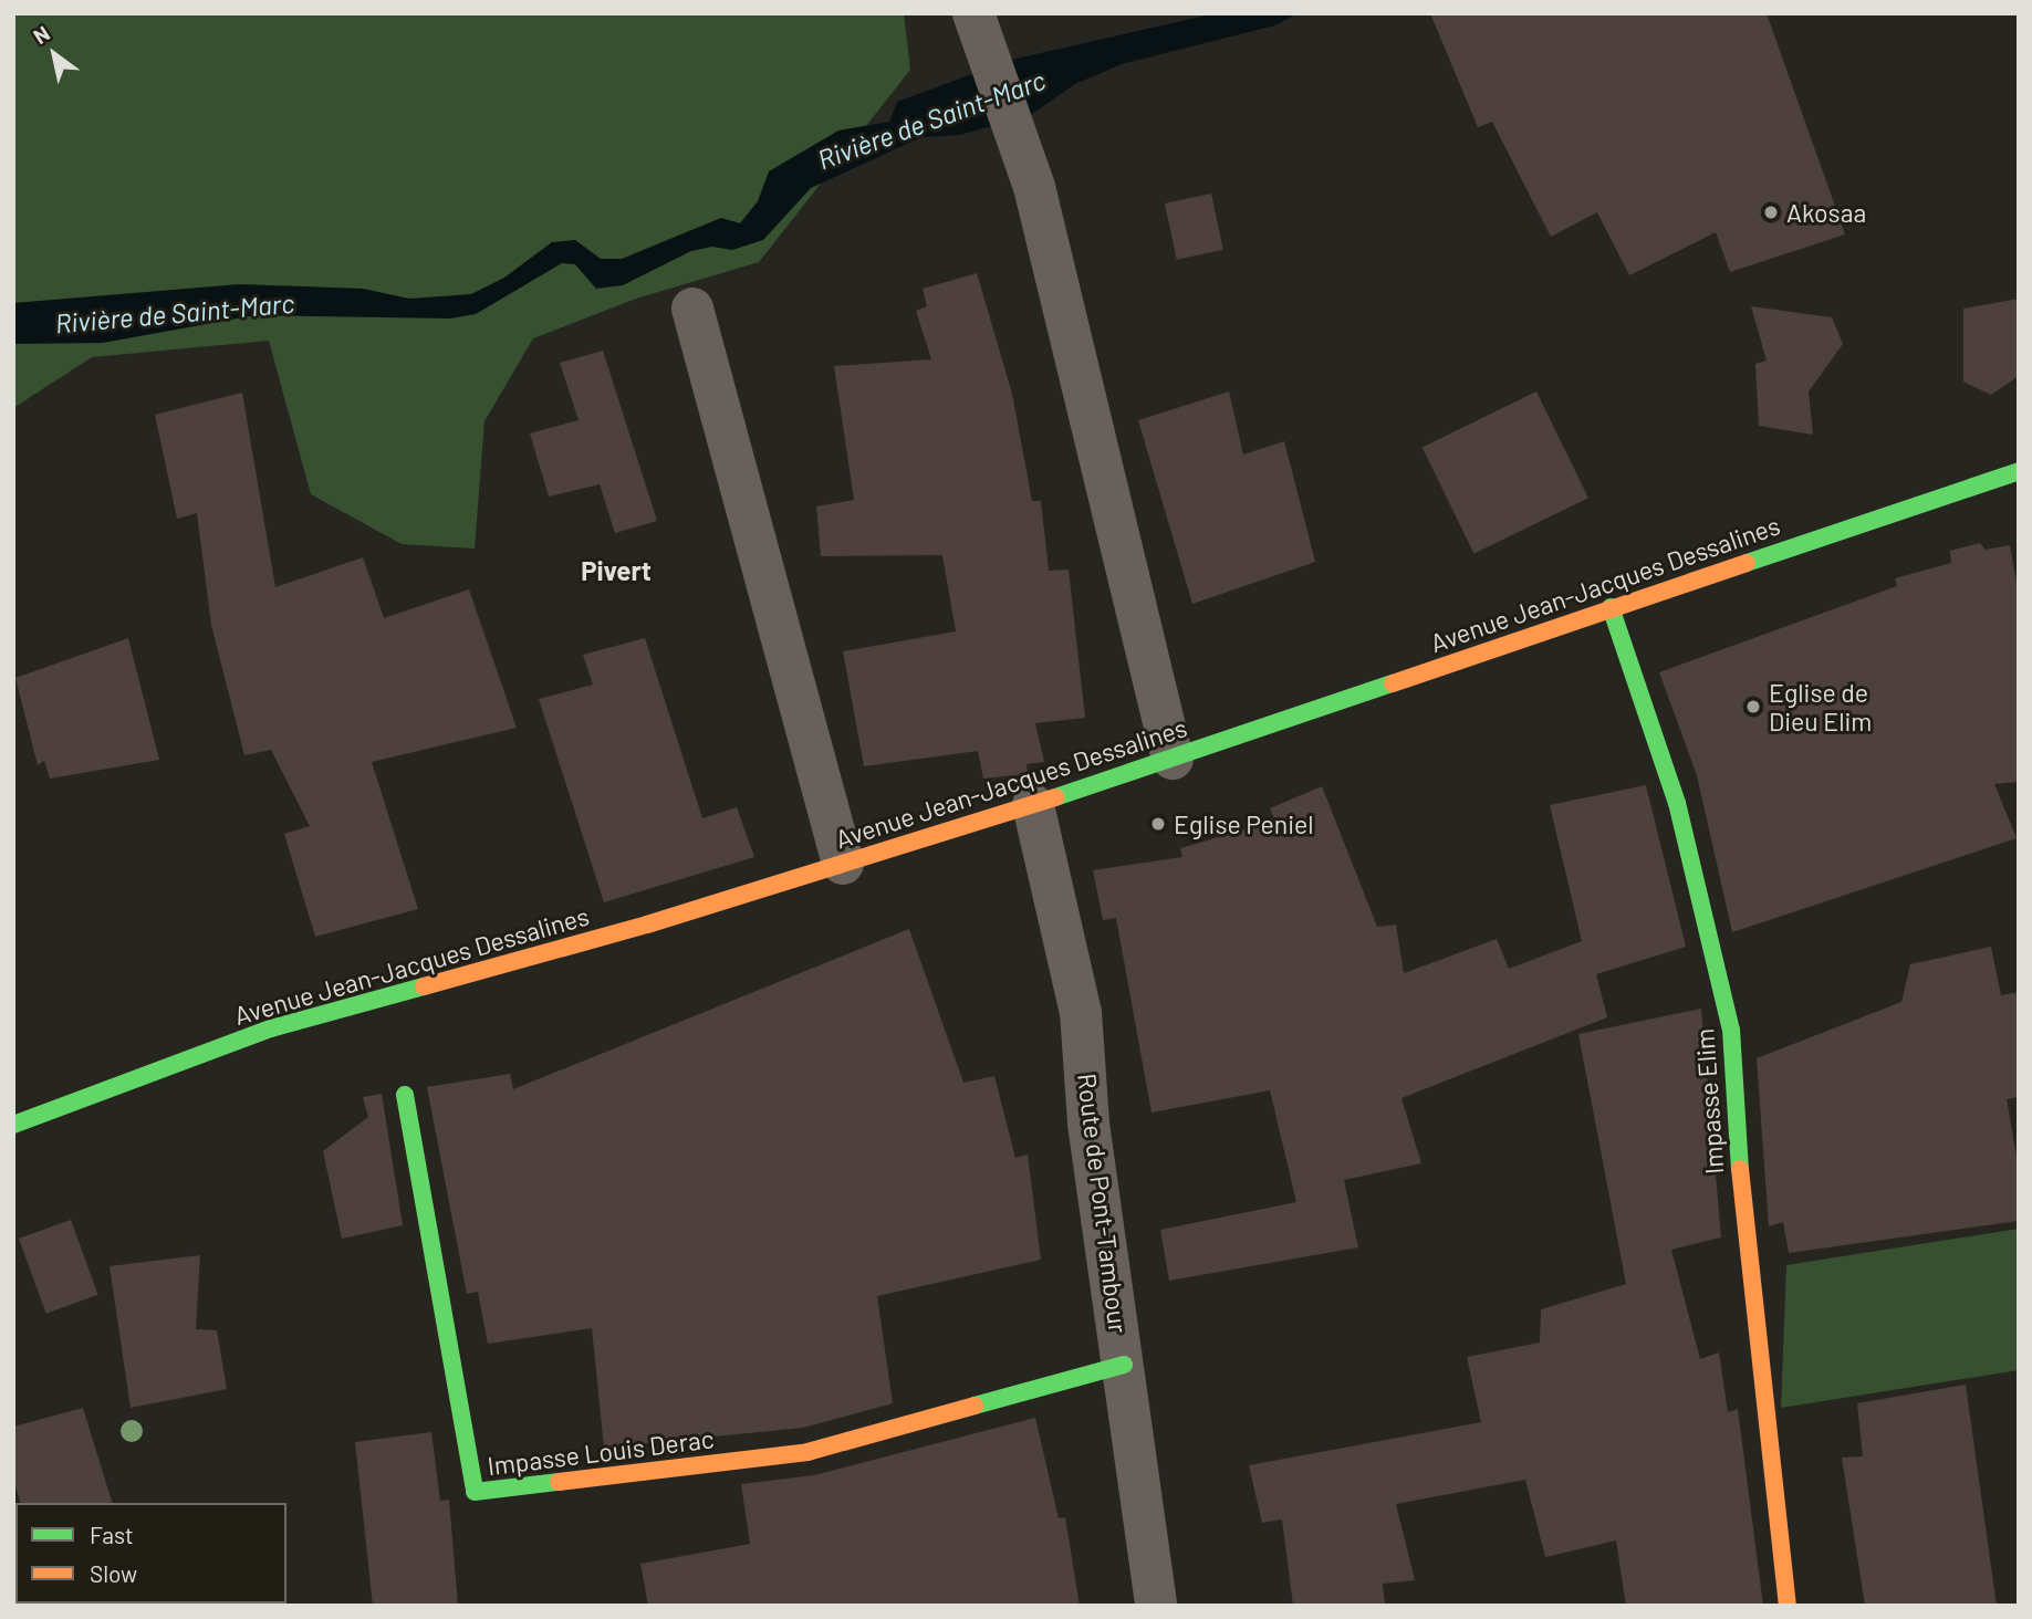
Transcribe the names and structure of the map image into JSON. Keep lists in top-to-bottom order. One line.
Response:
{"streets":{"street":["Avenue Jean-Jacques Dessalines","Impasse Elim","Route de Pont-Tambour","Impasse Louis Derac"]},"crossings":[["Avenue Jean-Jacques Dessalines","Impasse Elim"],["Avenue Jean-Jacques Dessalines","Route de Pont-Tambour"],["Route de Pont-Tambour","Impasse Louis Derac"]],"districts":["Pivert"],"water":["Rivière de Saint-Marc"],"places":["Akosaa","Eglise de Dieu Elim","Eglise Peniel"],"legend":["Fast","Slow"],"north":"top left"}
